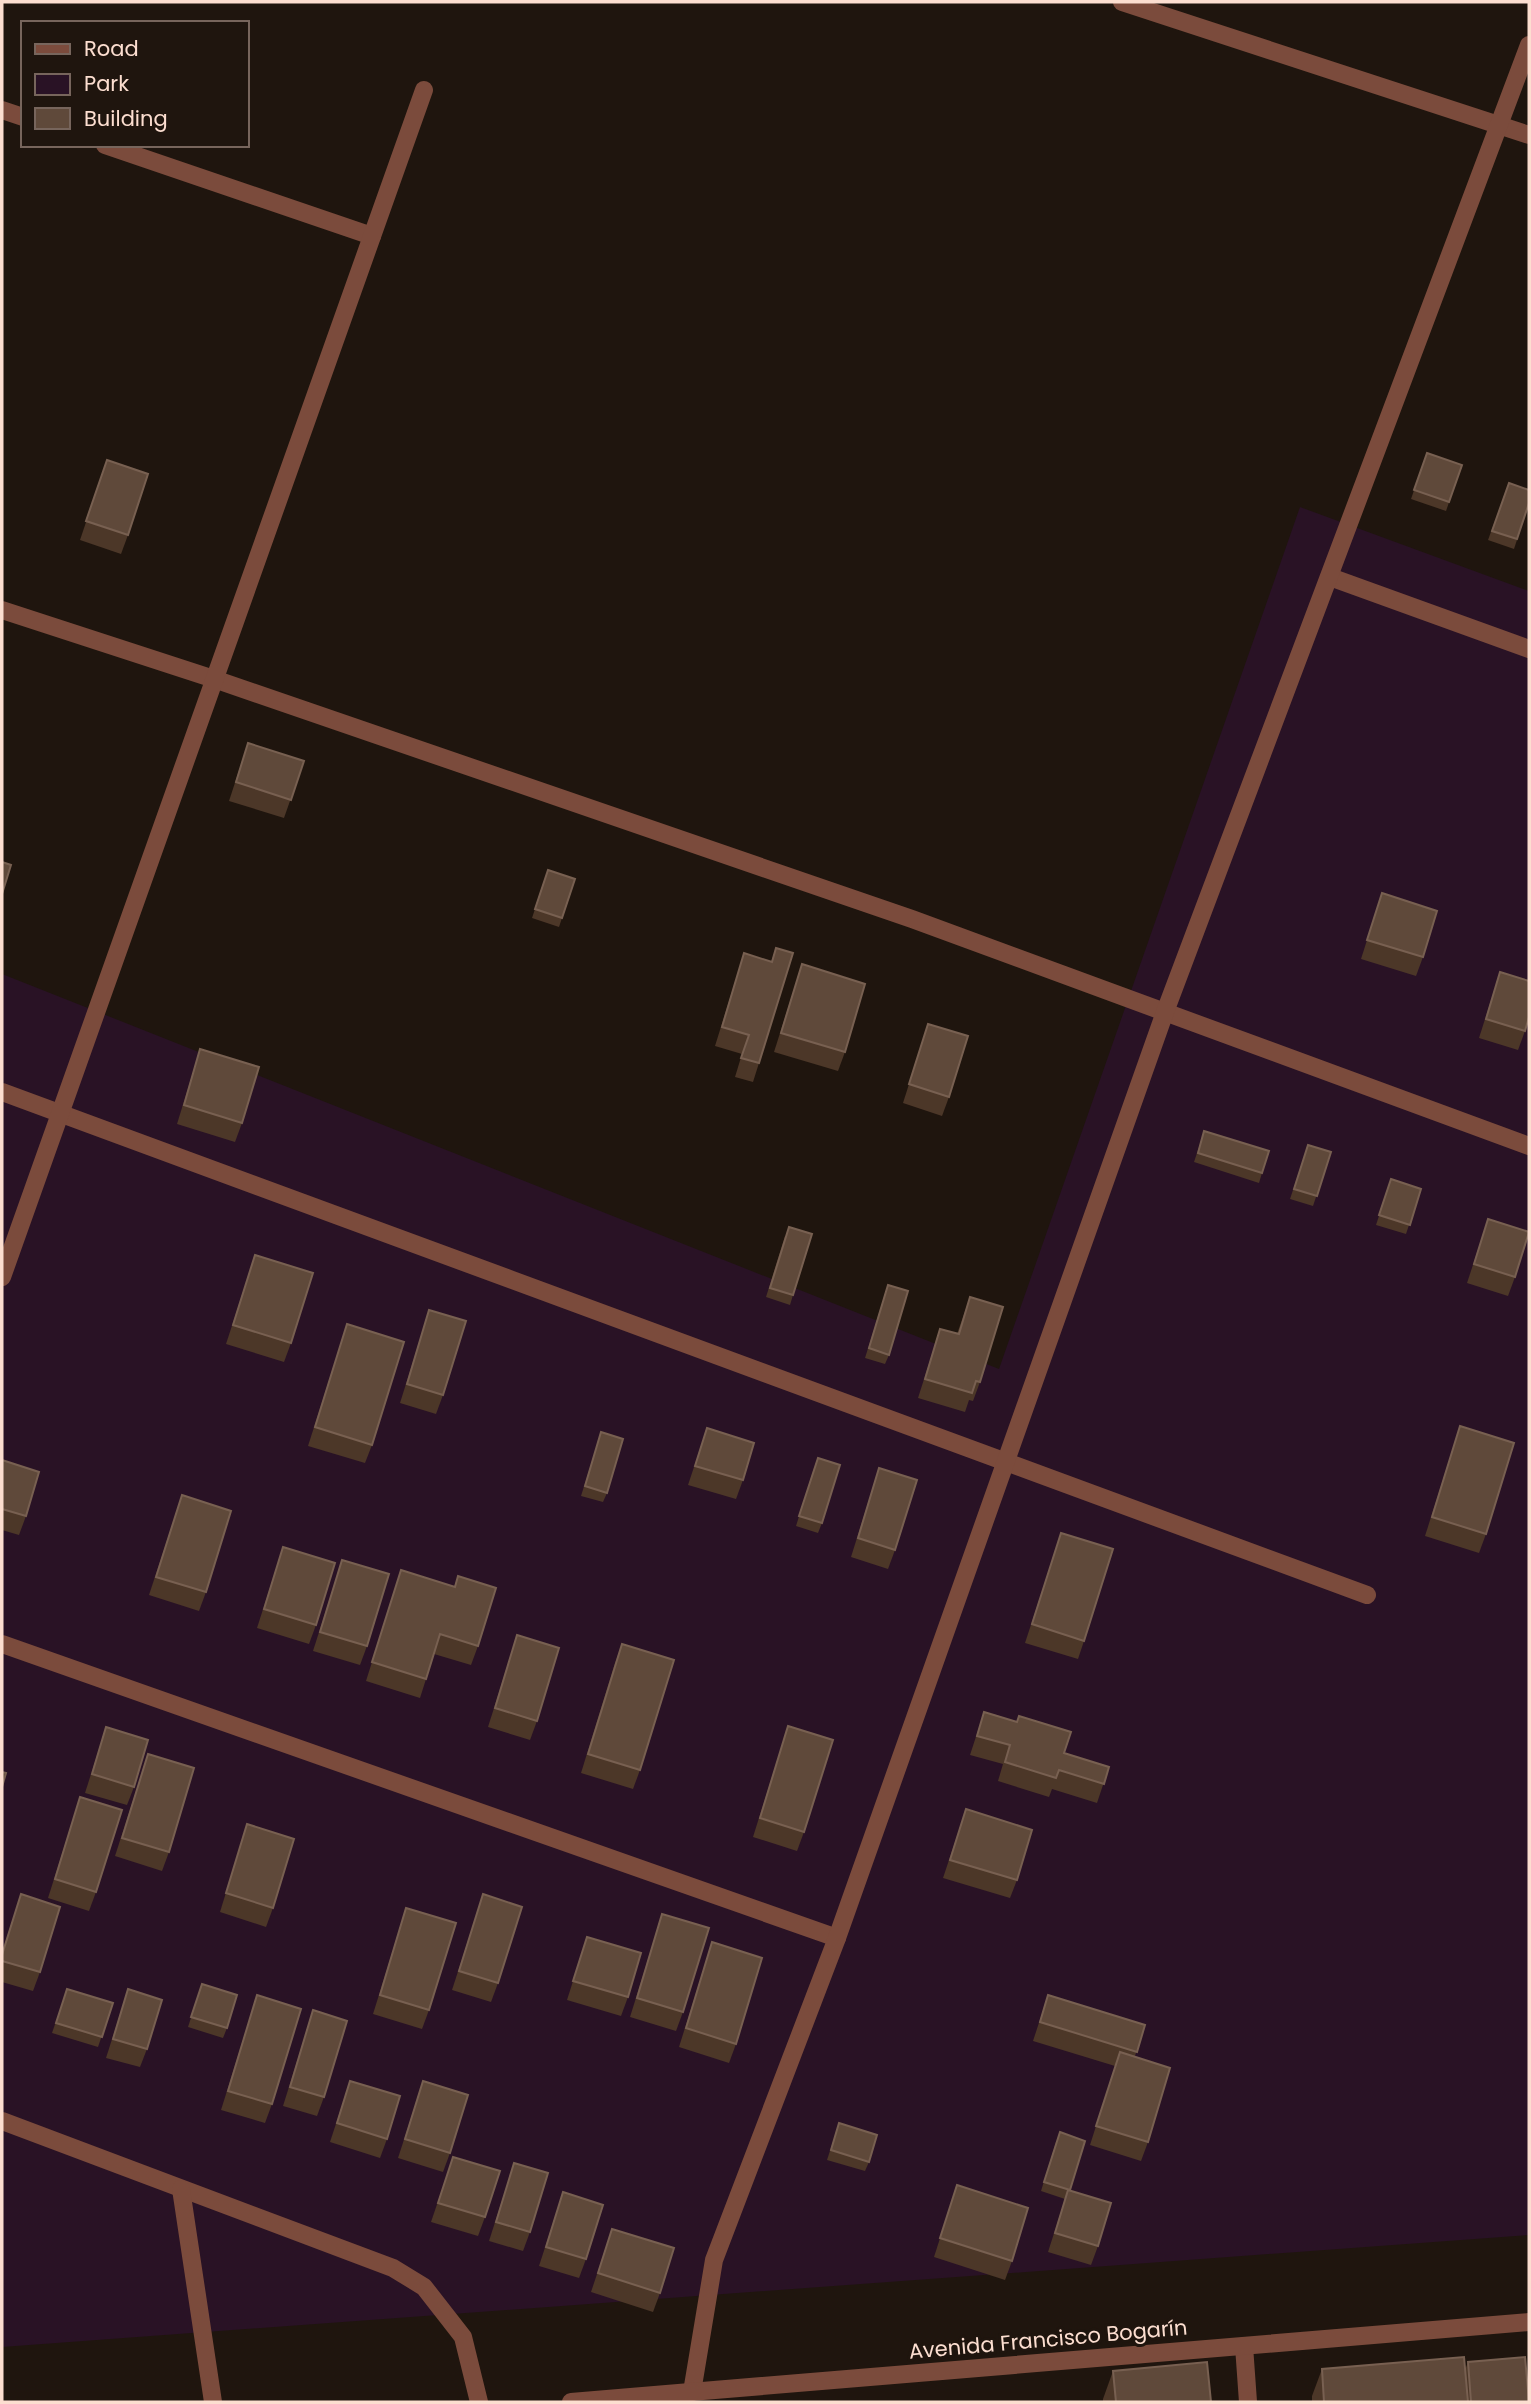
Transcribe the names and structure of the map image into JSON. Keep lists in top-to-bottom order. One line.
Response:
{"streets":{"street":["Avenida Francisco Bogarín"]},"legend":["Road","Park","Building"]}
